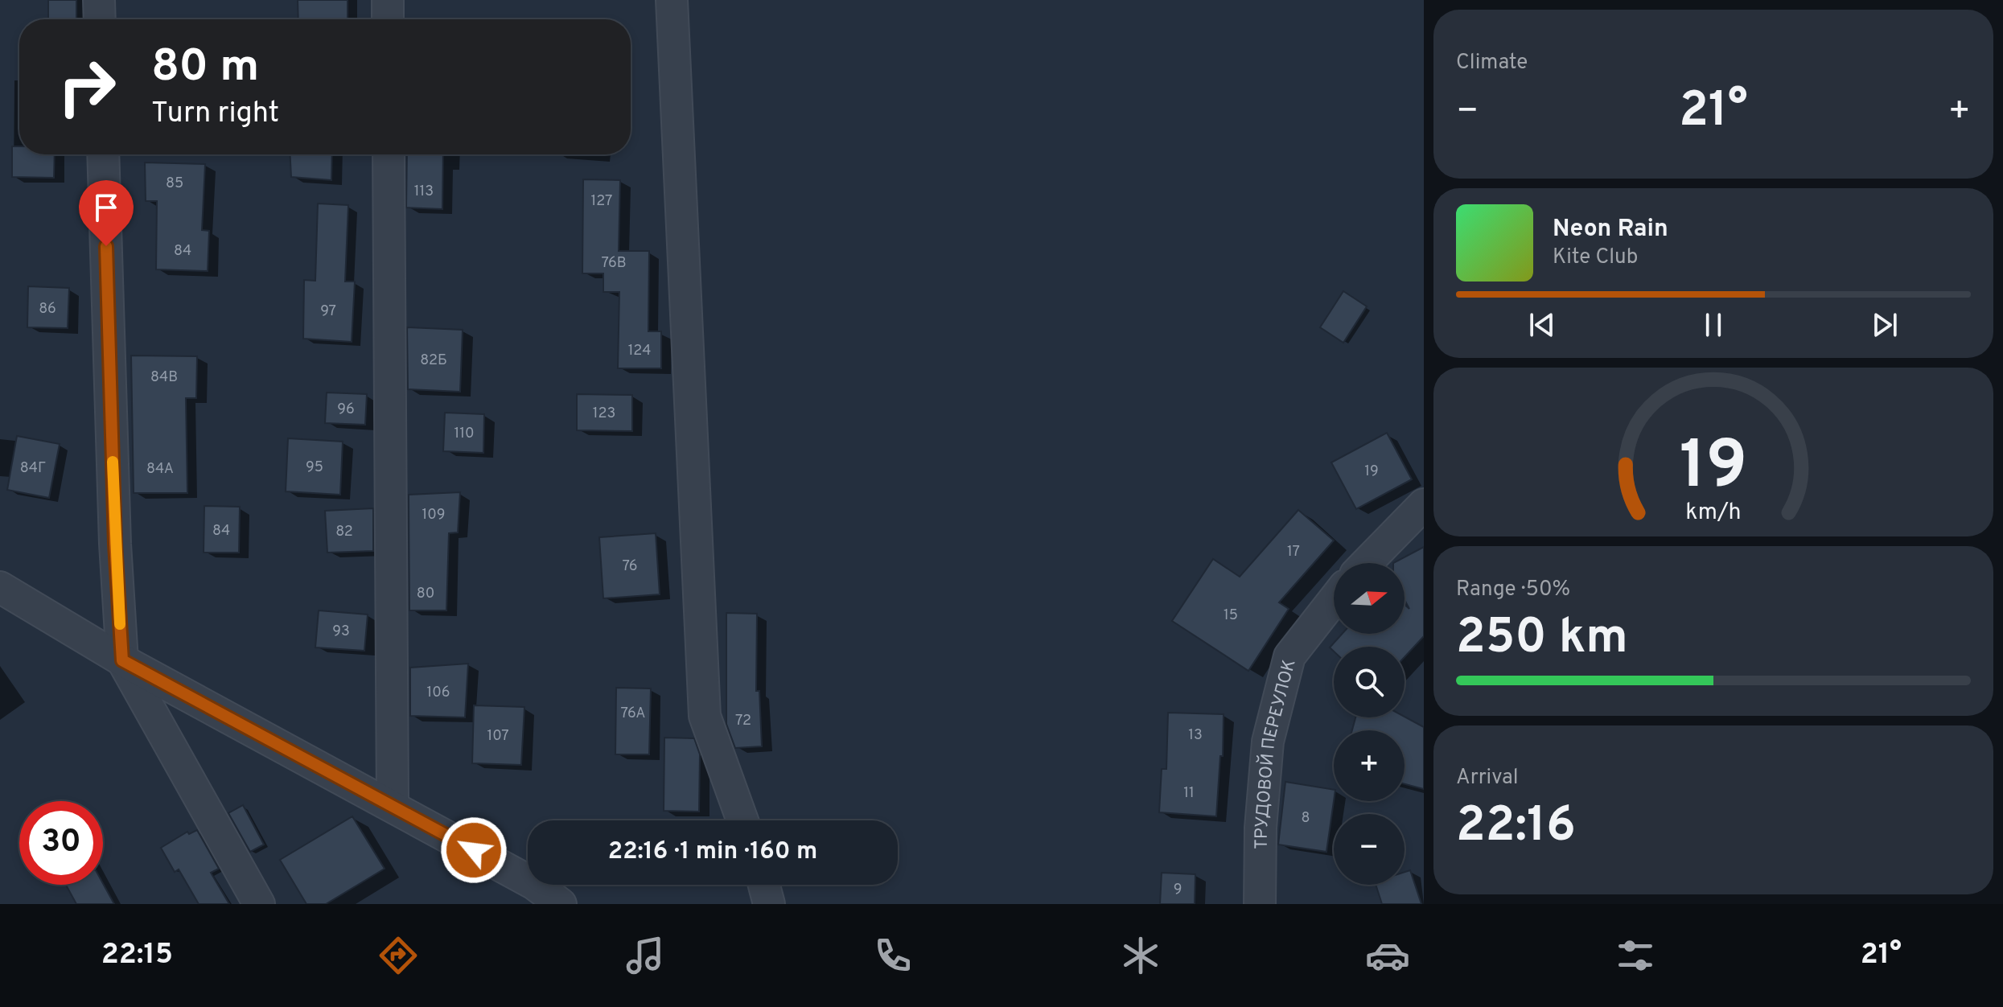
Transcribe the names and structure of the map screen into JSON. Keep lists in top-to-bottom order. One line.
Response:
{"streets":{"street":["ТРУДОВОЙ ПЕРЕУЛОК"]},"house_numbers":["85","113","127","84","76В","86","97","124","82Б","84В","96","123","110","95","84Г","84А","19","109","84","82","17","76","80","15","93","106","76А","72","13","107","11","8","9"],"north":"right","page":{"tile":["Climate",["Range · 50%","250 km"],["Arrival","22:16"]],"turn":["80 m","Turn right"],"heat":["−","21°","+"],"song":["Neon Rain","Kite Club"],"map_buttons":["+","−"],"limit":"30","trip":"22:16 · 1 min · 160 m","tabs":["22:15","21°"],"gauge":["19","km/h"]}}
